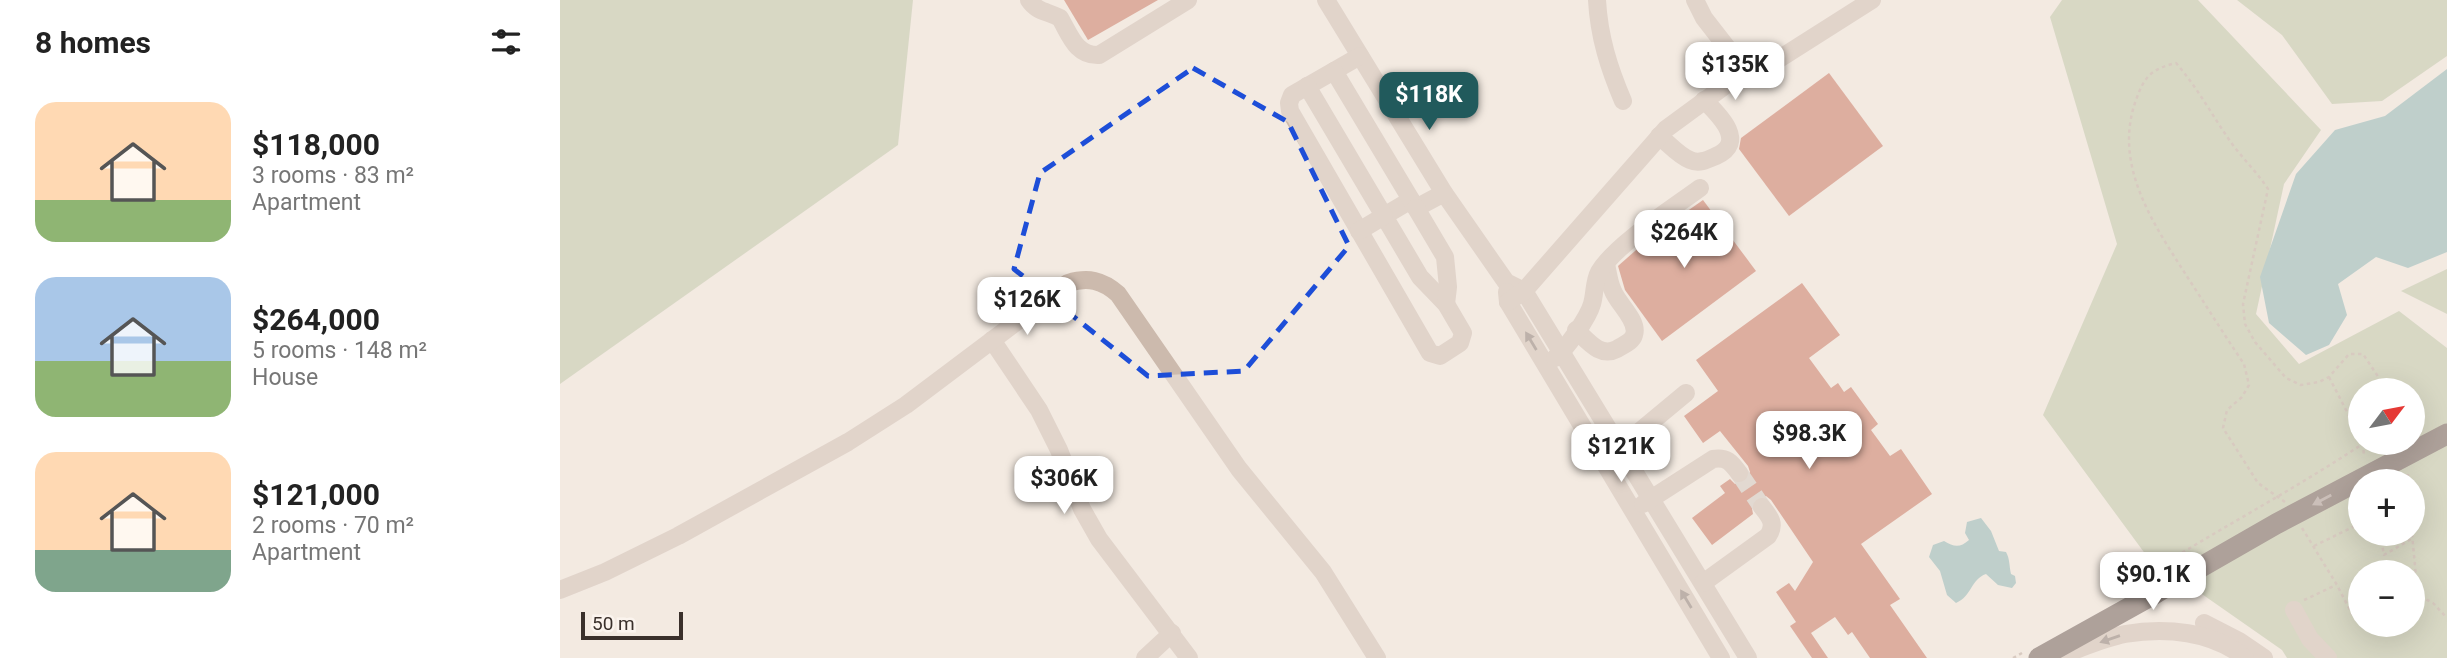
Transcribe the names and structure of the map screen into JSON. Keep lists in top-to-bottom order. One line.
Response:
{"scale_bar":"50 m","north":"top right","page":{"heading":"8 homes","price":["$135K","$118K","$264K","$126K","$98.3K","$121K","$306K","$90.1K"],"list":[{"name":"$118,000","note":"3 rooms · 83 m² · Apartment"},{"name":"$264,000","note":"5 rooms · 148 m² · House"},{"name":"$121,000","note":"2 rooms · 70 m² · Apartment"}],"map_buttons":["+","−"],"scale":"50 m"}}
